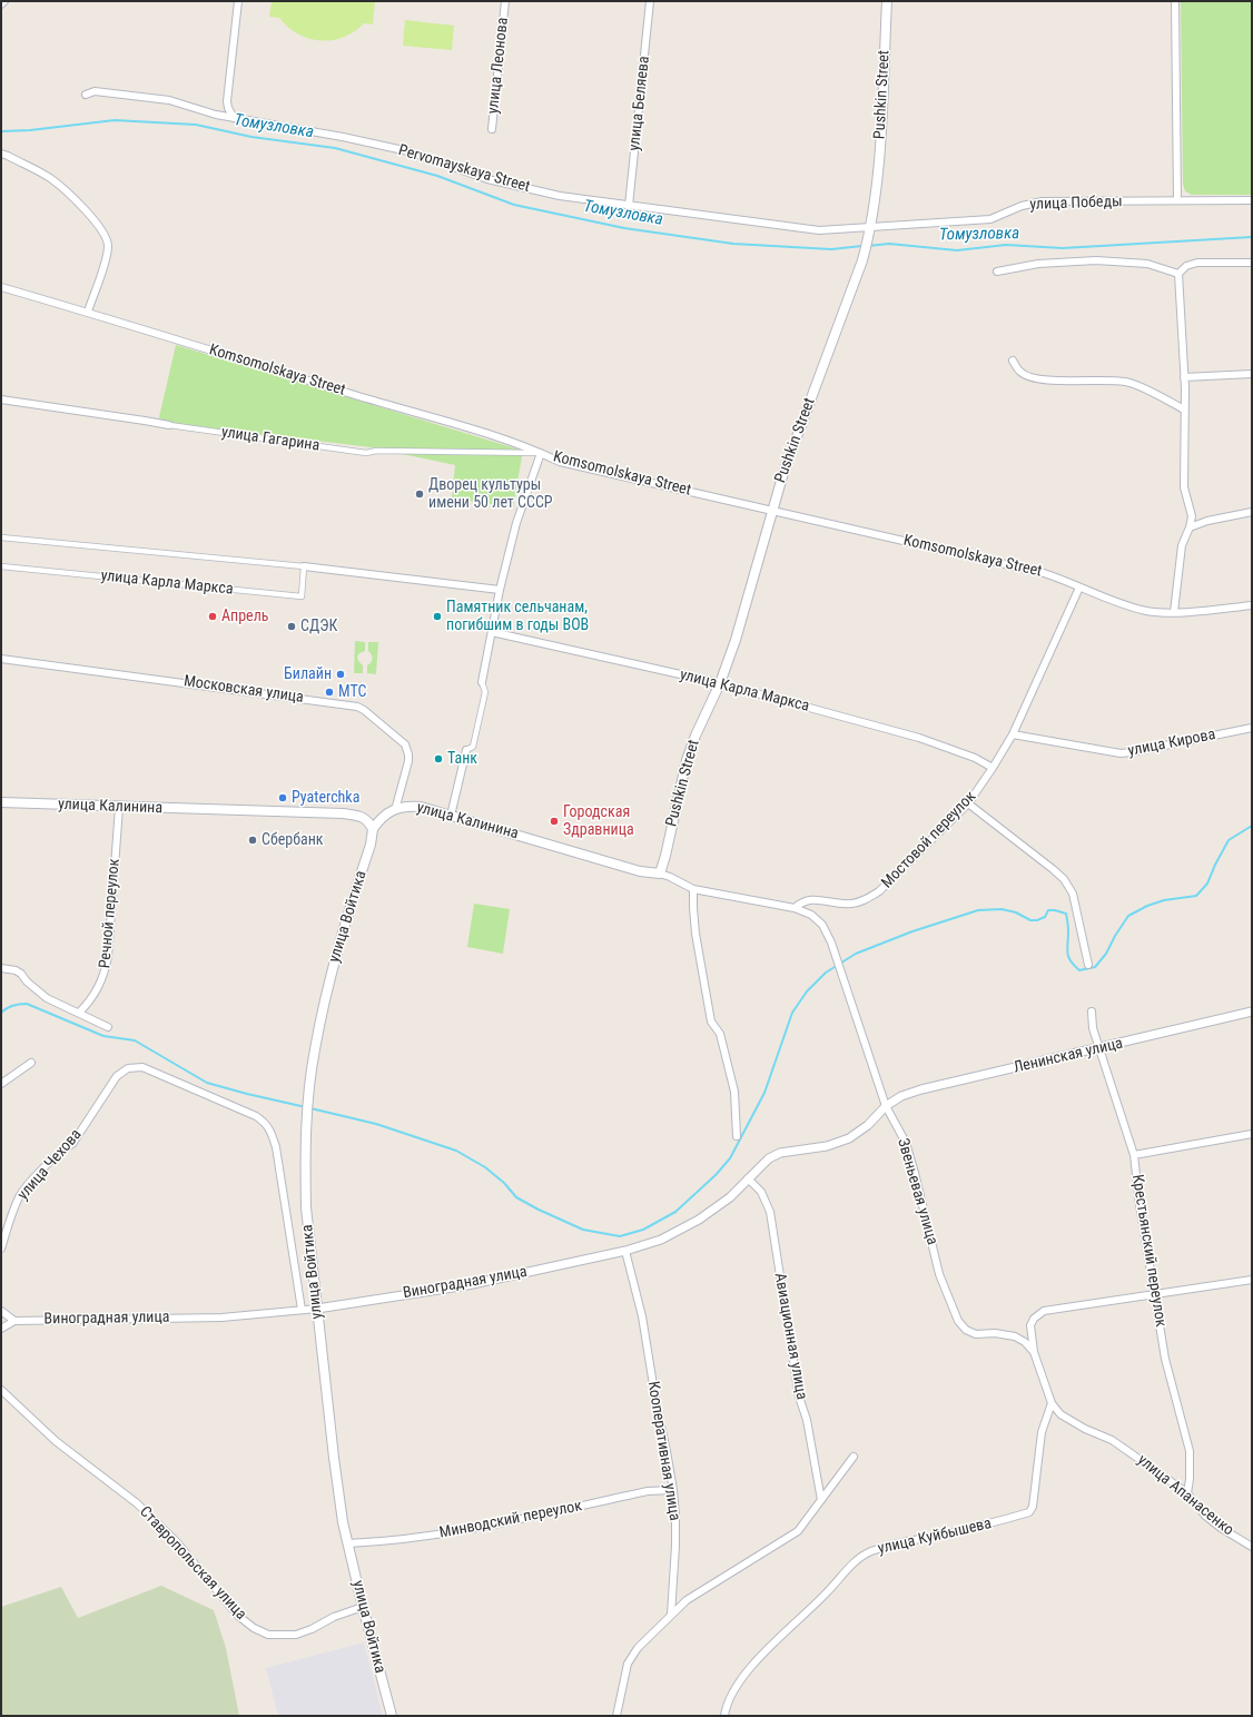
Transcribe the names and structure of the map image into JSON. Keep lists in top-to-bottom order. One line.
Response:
{"streets":{"main road":["Pushkin Street","улица Калинина","улица Войтика"],"street":["улица Леонова","улица Беляева","Pervomayskaya Street","улица Победы","Komsomolskaya Street","улица Гагарина","улица Карла Маркса","Московская улица","улица Кирова","Мостовой переулок","Речной переулок","Ленинская улица","улица Чехова","Звеньевая улица","Крестьянский переулок","Виноградная улица","Авиационная улица","Кооперативная улица","улица Апанасенко","Минводский переулок","улица Куйбышева","Ставропольская улица"]},"crossings":[["Pushkin Street","Pervomayskaya Street"],["Pushkin Street","улица Победы"],["Pushkin Street","Komsomolskaya Street"],["Pushkin Street","улица Карла Маркса"],["Pushkin Street","улица Калинина"],["улица Беляева","Pervomayskaya Street"],["Pervomayskaya Street","улица Победы"],["Komsomolskaya Street","улица Гагарина"],["Komsomolskaya Street","Мостовой переулок"],["улица Карла Маркса","Мостовой переулок"],["Московская улица","улица Калинина"],["улица Кирова","Мостовой переулок"],["улица Калинина","Мостовой переулок"],["улица Калинина","Речной переулок"],["улица Калинина","улица Войтика"],["улица Калинина","Звеньевая улица"],["улица Войтика","Виноградная улица"],["улица Войтика","Минводский переулок"],["улица Войтика","Ставропольская улица"],["Ленинская улица","Звеньевая улица"],["Ленинская улица","Крестьянский переулок"],["Ленинская улица","Виноградная улица"],["улица Чехова","Виноградная улица"],["Звеньевая улица","Виноградная улица"],["Звеньевая улица","улица Апанасенко"],["Крестьянский переулок","улица Апанасенко"],["Виноградная улица","Авиационная улица"],["Виноградная улица","Кооперативная улица"],["Кооперативная улица","Минводский переулок"],["улица Апанасенко","улица Куйбышева"]],"water":["Томузловка"],"places":["Дворец культуры имени 50 лет СССР","Апрель","Памятник сельчанам, погибшим в годы ВОВ","СДЭК","Билайн","МТС","Танк","Pyaterchka","Городская Здравница","Сбербанк"]}
